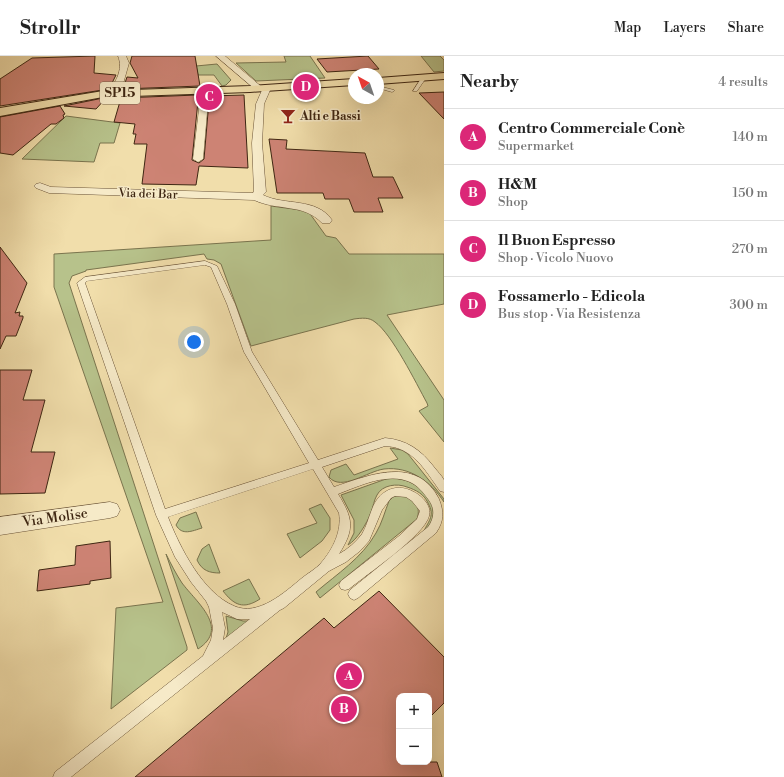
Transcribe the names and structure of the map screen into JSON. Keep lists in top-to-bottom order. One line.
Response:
{"streets":{"main road":["SP15"],"street":["Via dei Bar","Via Molise"]},"places":{"bar":["Alti e Bassi"]},"north":"top left","page":{"header":"Strollr","nav":["Map","Layers","Share"],"heading":["Nearby","4 results"],"pins":["D","C","A","B"],"list":[{"mark":"A","name":"Centro Commerciale Conè","note":"Supermarket","value":"140 m"},{"mark":"B","name":"H&M","note":"Shop","value":"150 m"},{"mark":"C","name":"Il Buon Espresso","note":"Shop · Vicolo Nuovo","value":"270 m"},{"mark":"D","name":"Fossamerlo - Edicola","note":"Bus stop · Via Resistenza","value":"300 m"}],"map_buttons":["+","−"]}}
